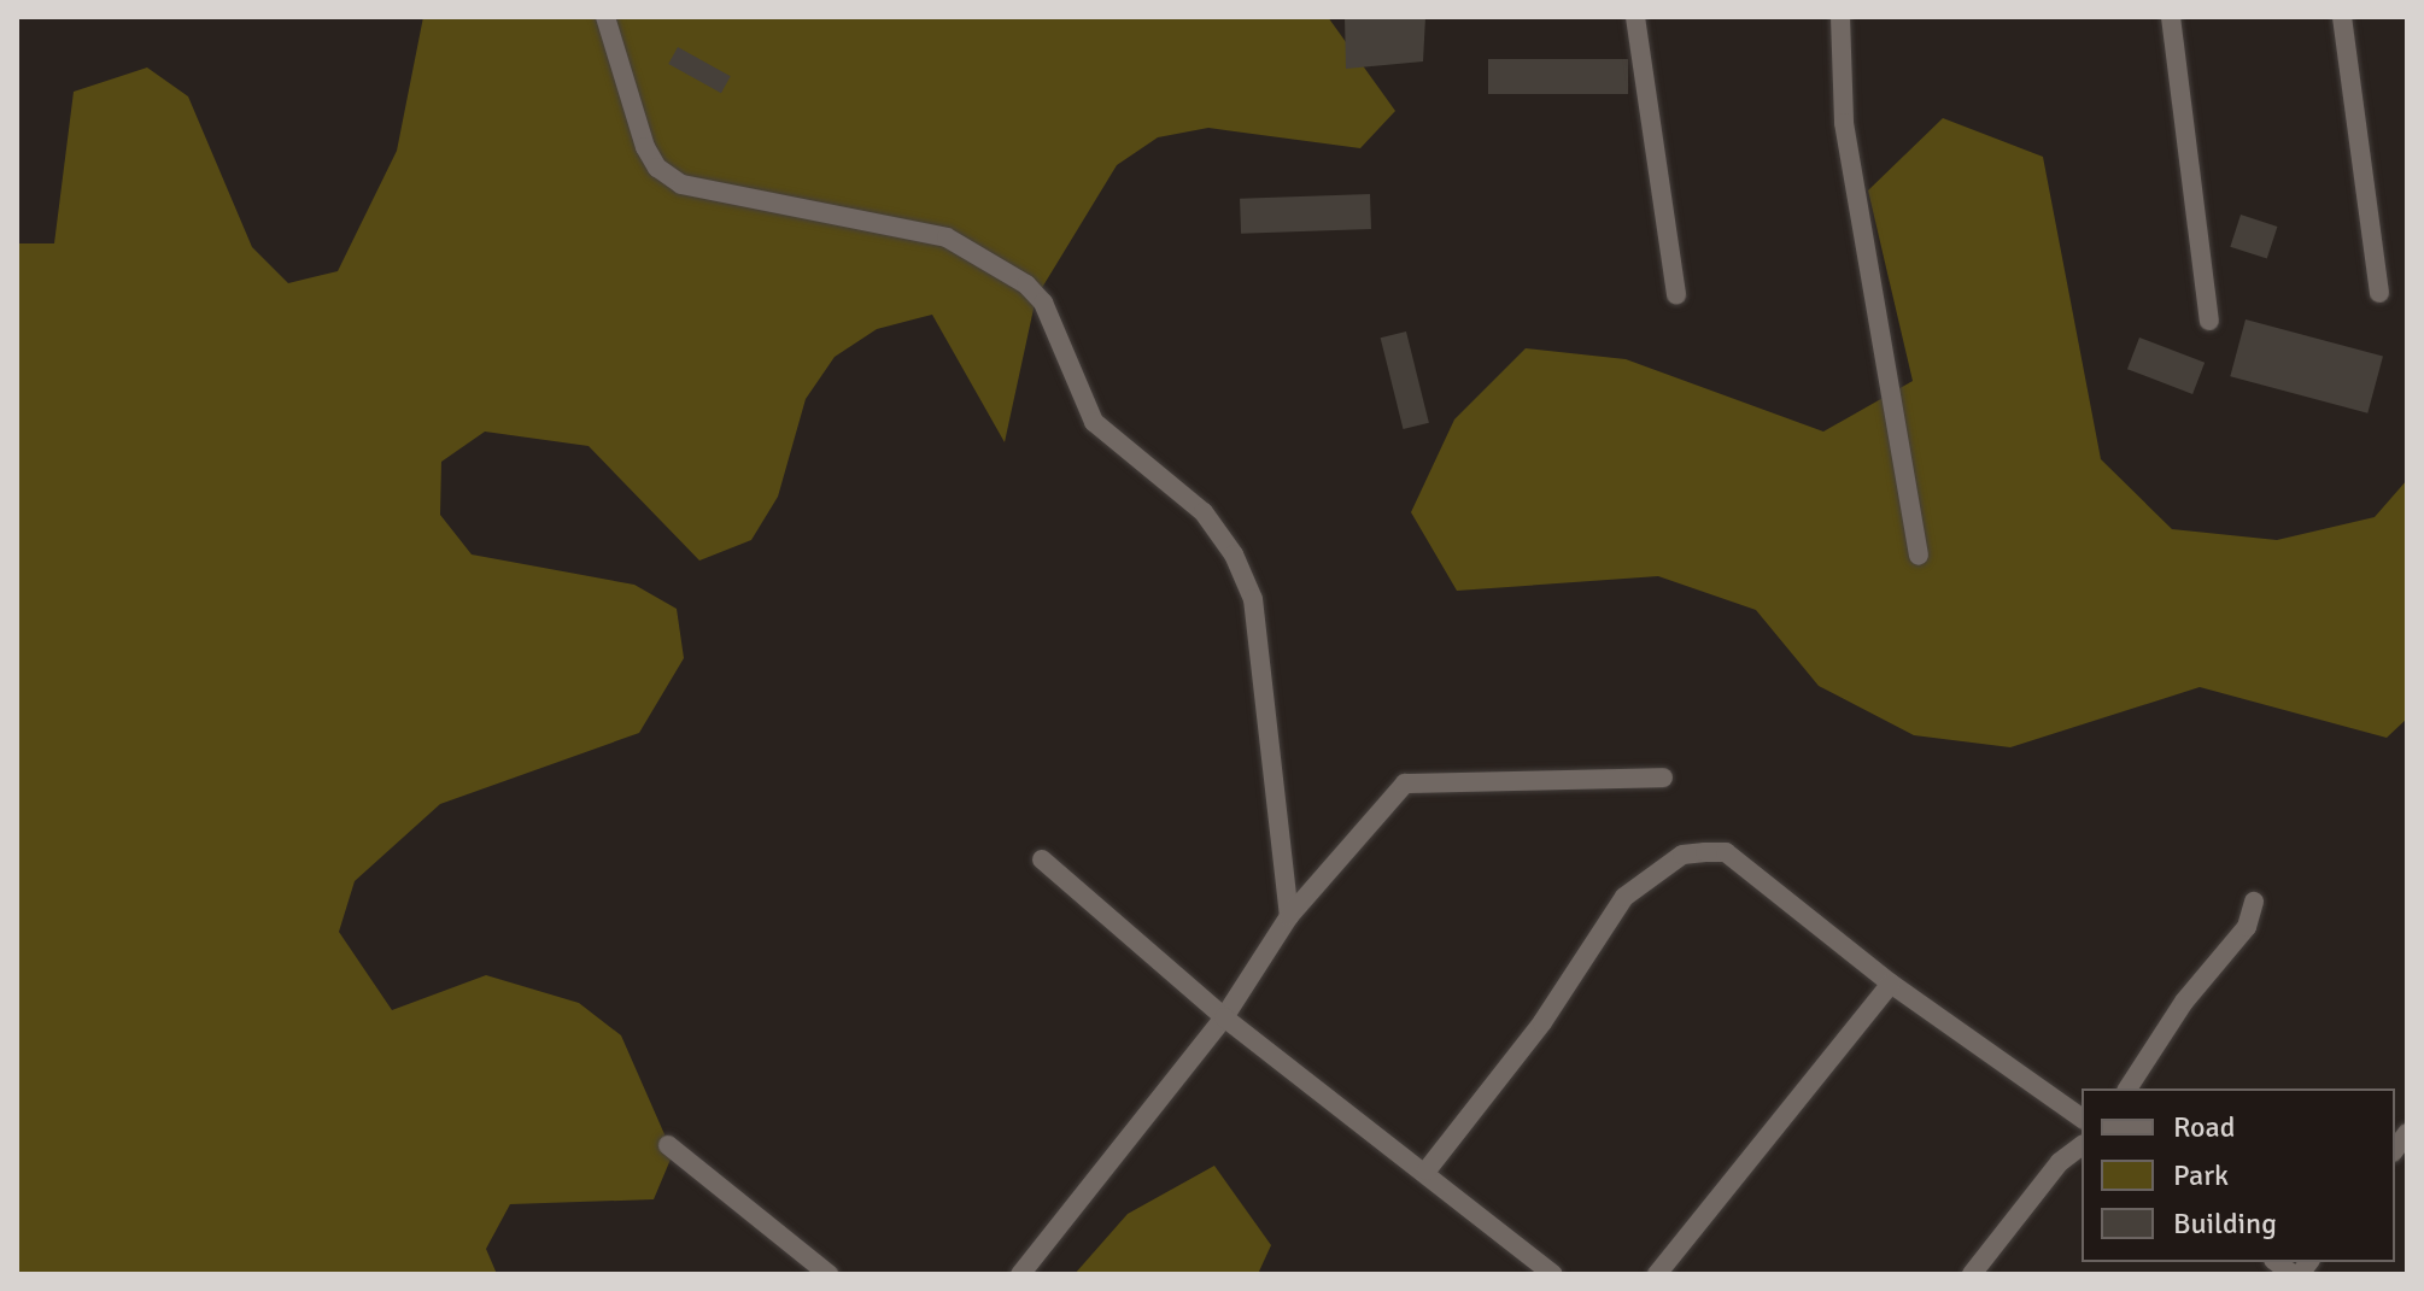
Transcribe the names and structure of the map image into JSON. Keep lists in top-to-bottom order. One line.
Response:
{"legend":["Road","Park","Building"]}
